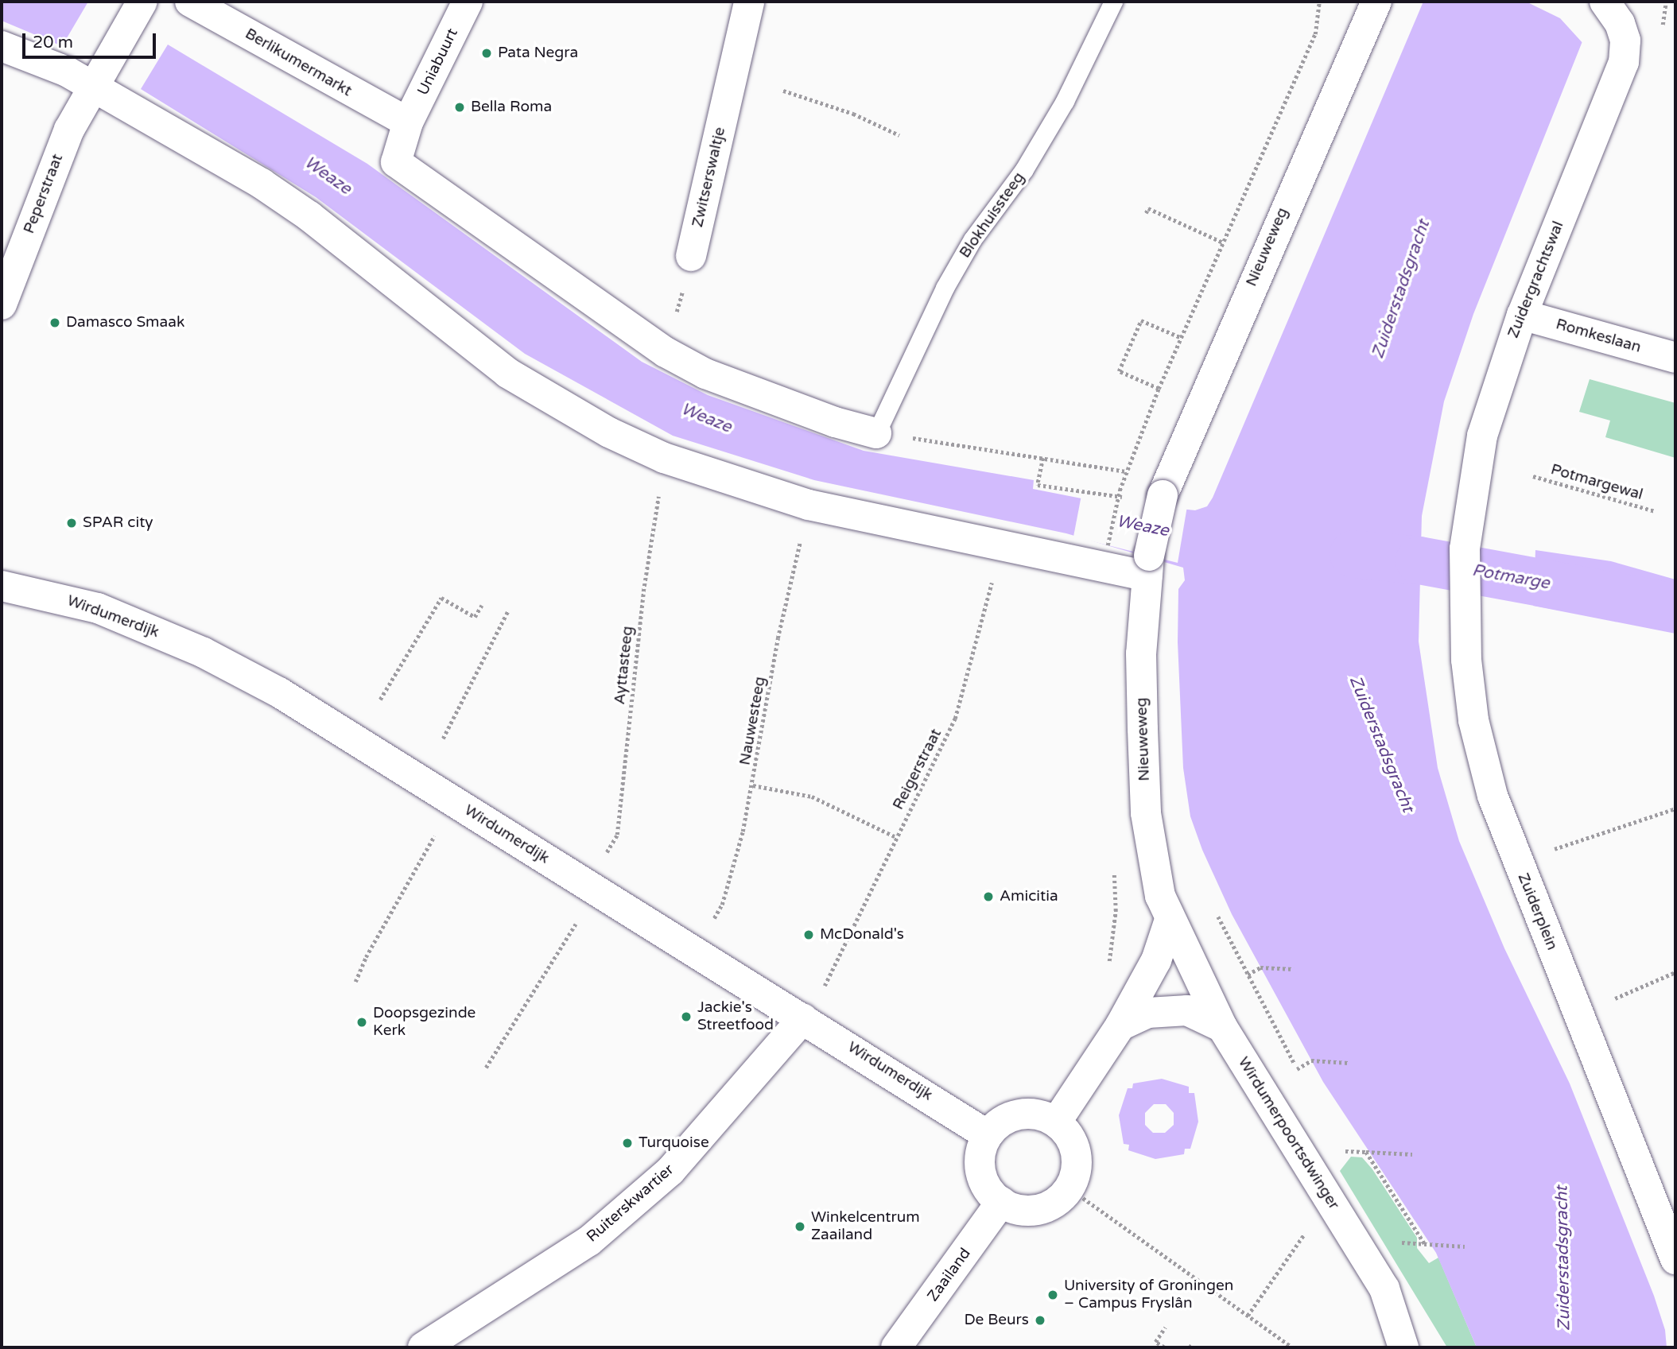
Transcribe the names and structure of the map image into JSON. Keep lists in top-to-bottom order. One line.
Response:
{"streets":{"street":["Uniabuurt","Berlikumermarkt","Zwitserswaltje","Peperstraat","Nieuweweg","Zuidergrachtswal","Romkeslaan","Wirdumerdijk","Zuiderplein","Wirdumerpoortsdwinger","Ruiterskwartier","Zaailand"],"lane":["Blokhuissteeg"],"path":["Potmargewal","Ayttasteeg","Nauwesteeg","Reigerstraat"]},"crossings":[["Uniabuurt","Berlikumermarkt"],["Nieuweweg","Wirdumerpoortsdwinger"],["Zuidergrachtswal","Romkeslaan"],["Zuidergrachtswal","Zuiderplein"],["Wirdumerdijk","Ruiterskwartier"],["Wirdumerdijk","Zaailand"]],"water":["Weaze","Zuiderstadsgracht","Potmarge"],"places":["Pata Negra","Bella Roma","Damasco Smaak","SPAR city","Amicitia","McDonald's","Jackie's Streetfood","Doopsgezinde Kerk","Turquoise","Winkelcentrum Zaailand","University of Groningen – Campus Fryslân","De Beurs"],"scale_bar":"20 m"}
